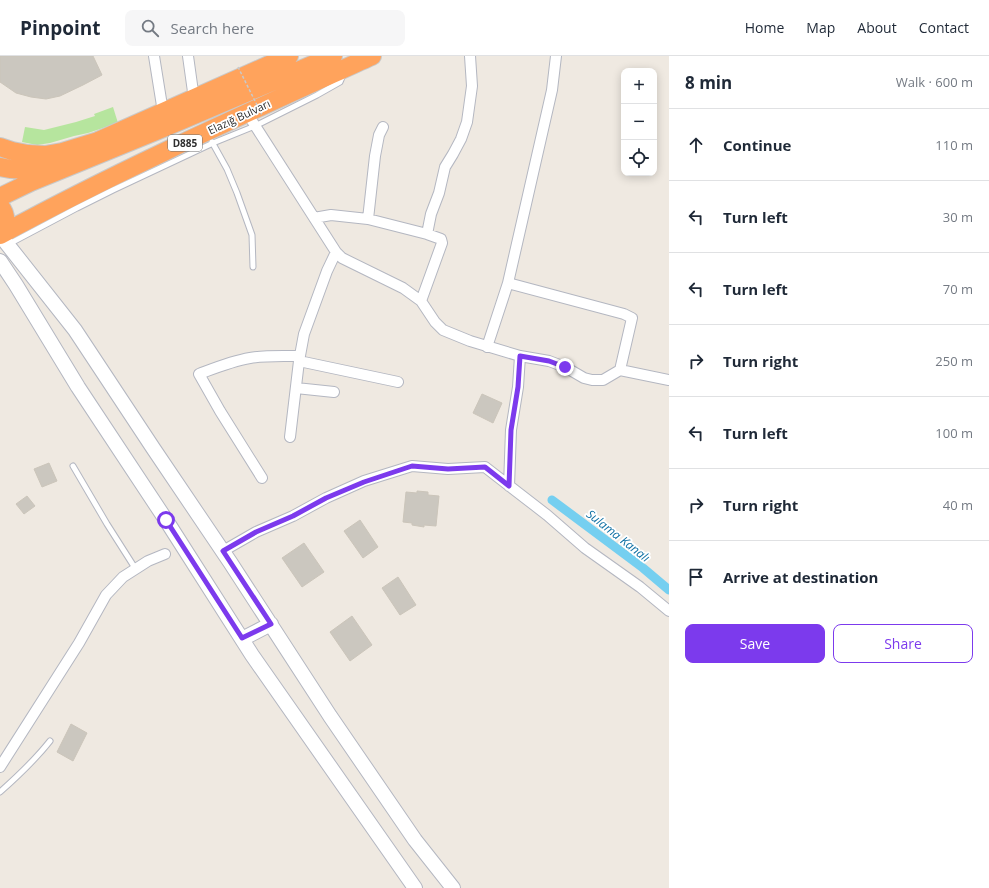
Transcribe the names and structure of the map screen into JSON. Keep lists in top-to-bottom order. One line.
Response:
{"streets":{"highway":["Elazığ Bulvarı","D885"]},"water":["Sulama Kanalı"],"page":{"header":"Pinpoint","search":"Search here","nav":["Home","Map","About","Contact"],"heading":["8 min","Walk · 600 m"],"map_buttons":["+","−"],"list":[["Continue","110 m"],["Turn left","30 m"],["Turn left","70 m"],["Turn right","250 m"],["Turn left","100 m"],["Turn right","40 m"],"Arrive at destination"],"buttons":["Save","Share"]}}
